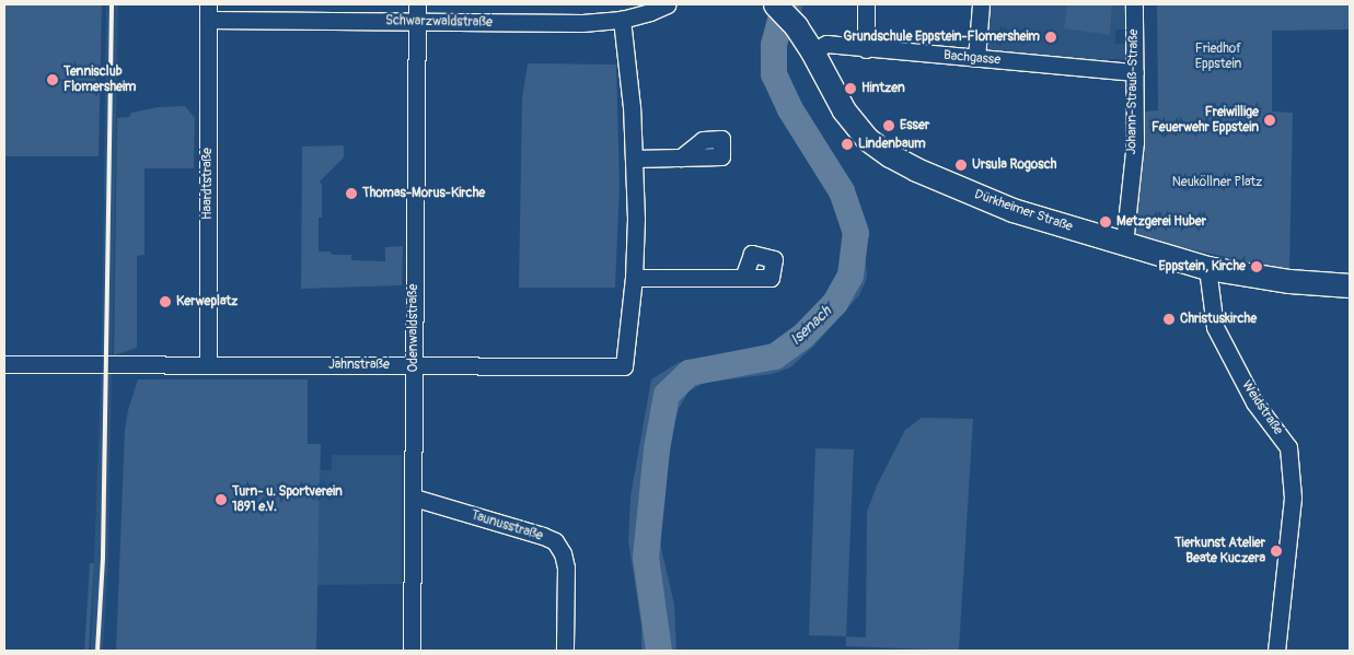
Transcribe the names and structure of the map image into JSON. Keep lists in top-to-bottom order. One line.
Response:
{"streets":{"main road":["Dürkheimer Straße"],"street":["Schwarzwaldstraße","Bachgasse","Johann-Strauß-Straße","Haardtstraße","Odenwaldstraße","Jahnstraße","Weidstraße","Taunusstraße"]},"crossings":[["Schwarzwaldstraße","Haardtstraße"],["Schwarzwaldstraße","Odenwaldstraße"],["Schwarzwaldstraße","Jahnstraße"],["Bachgasse","Johann-Strauß-Straße"],["Bachgasse","Dürkheimer Straße"],["Johann-Strauß-Straße","Dürkheimer Straße"],["Haardtstraße","Jahnstraße"],["Dürkheimer Straße","Weidstraße"],["Odenwaldstraße","Jahnstraße"],["Odenwaldstraße","Taunusstraße"]],"water":["Isenach"],"parks":["Friedhof Eppstein","Neuköllner Platz"],"places":["Grundschule Eppstein-Flomersheim","Tennisclub Flomersheim","Hintzen","Freiwillige Feuerwehr Eppstein","Esser","Lindenbaum","Ursula Rogosch","Thomas-Morus-Kirche","Metzgerei Huber","Eppstein, Kirche","Kerweplatz","Christuskirche","Turn- u. Sportverein 1891 e.V.","Tierkunst Atelier Beate Kuczera"]}
